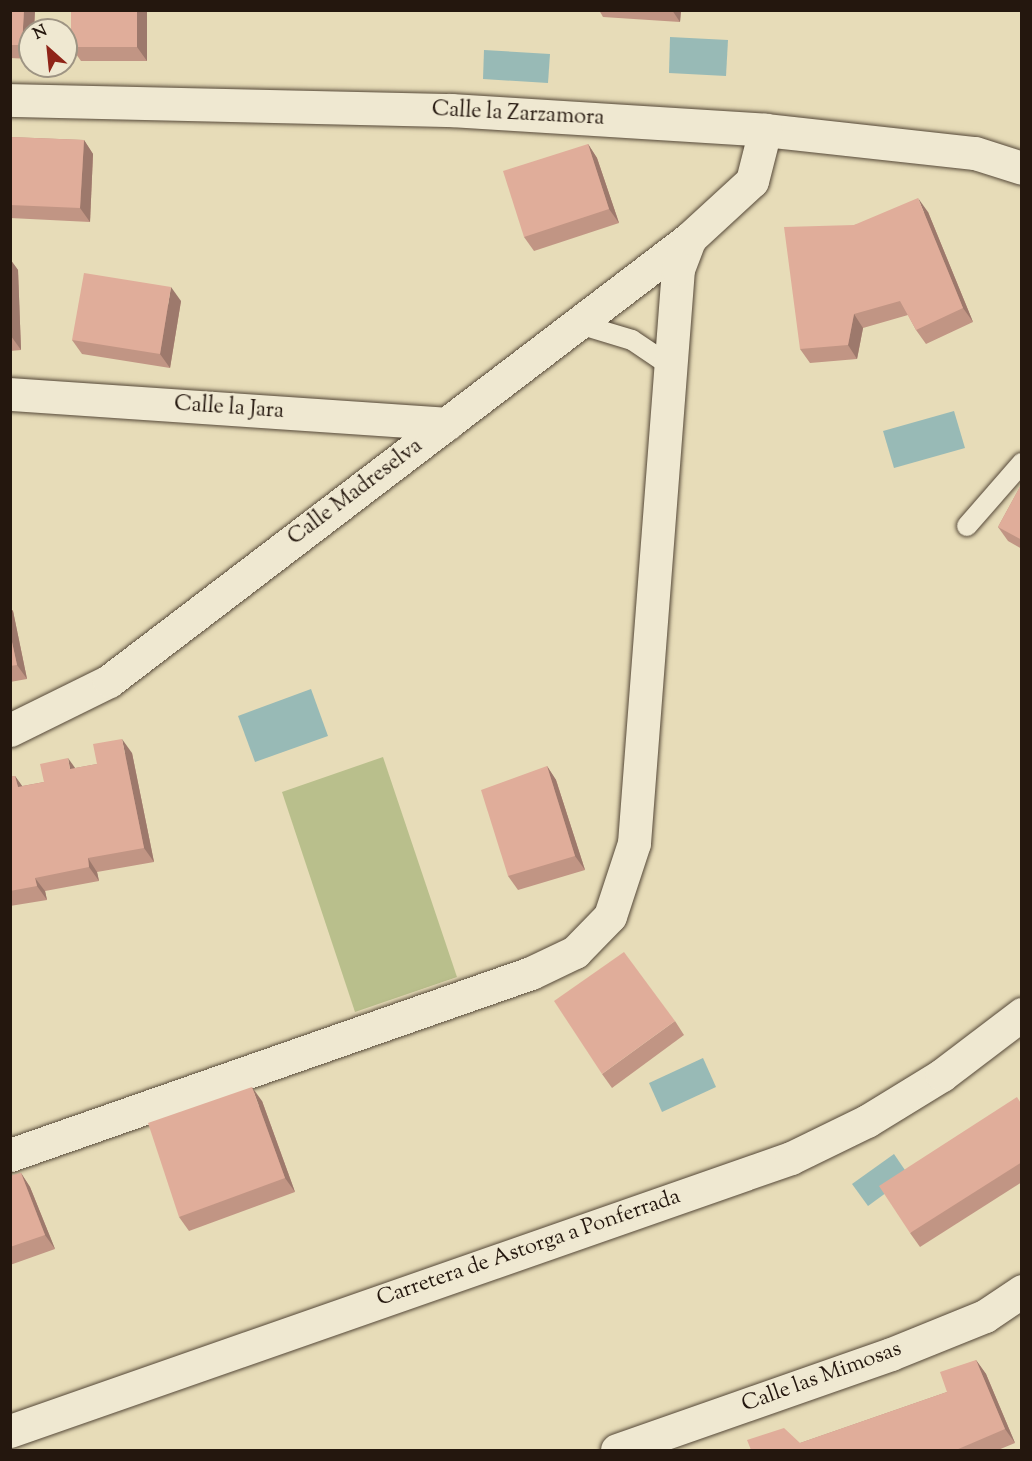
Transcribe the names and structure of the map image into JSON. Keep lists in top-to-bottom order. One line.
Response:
{"streets":{"street":["Calle la Zarzamora","Calle la Jara","Calle Madreselva","Carretera de Astorga a Ponferrada","Calle las Mimosas"]},"crossings":[["Calle la Zarzamora","Calle Madreselva"],["Calle la Jara","Calle Madreselva"]],"north":"top left"}
